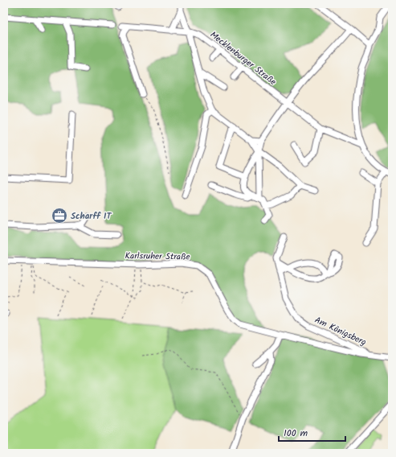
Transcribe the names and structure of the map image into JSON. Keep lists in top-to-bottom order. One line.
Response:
{"streets":{"street":["Mecklenburger Straße","Karlsruher Straße","Am Königsberg"]},"crossings":[["Karlsruher Straße","Am Königsberg"]],"places":{"office":["Scharff IT"]},"scale_bar":"100 m"}
